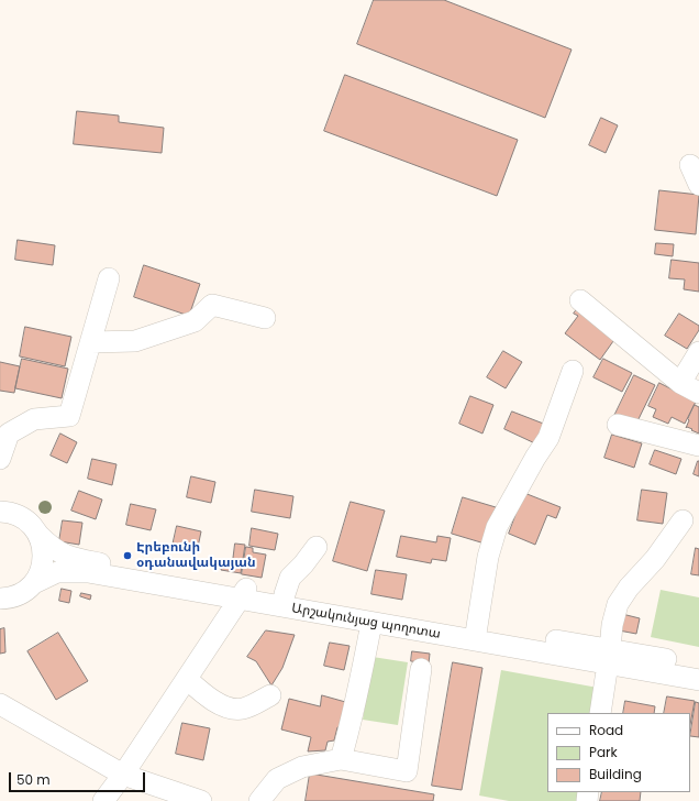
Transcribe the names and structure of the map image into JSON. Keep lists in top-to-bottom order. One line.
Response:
{"streets":{"street":["Արշակունյաց պողոտա"]},"places":["Էրեբունի օդանավակայան"],"legend":["Road","Park","Building"],"scale_bar":"50 m"}
